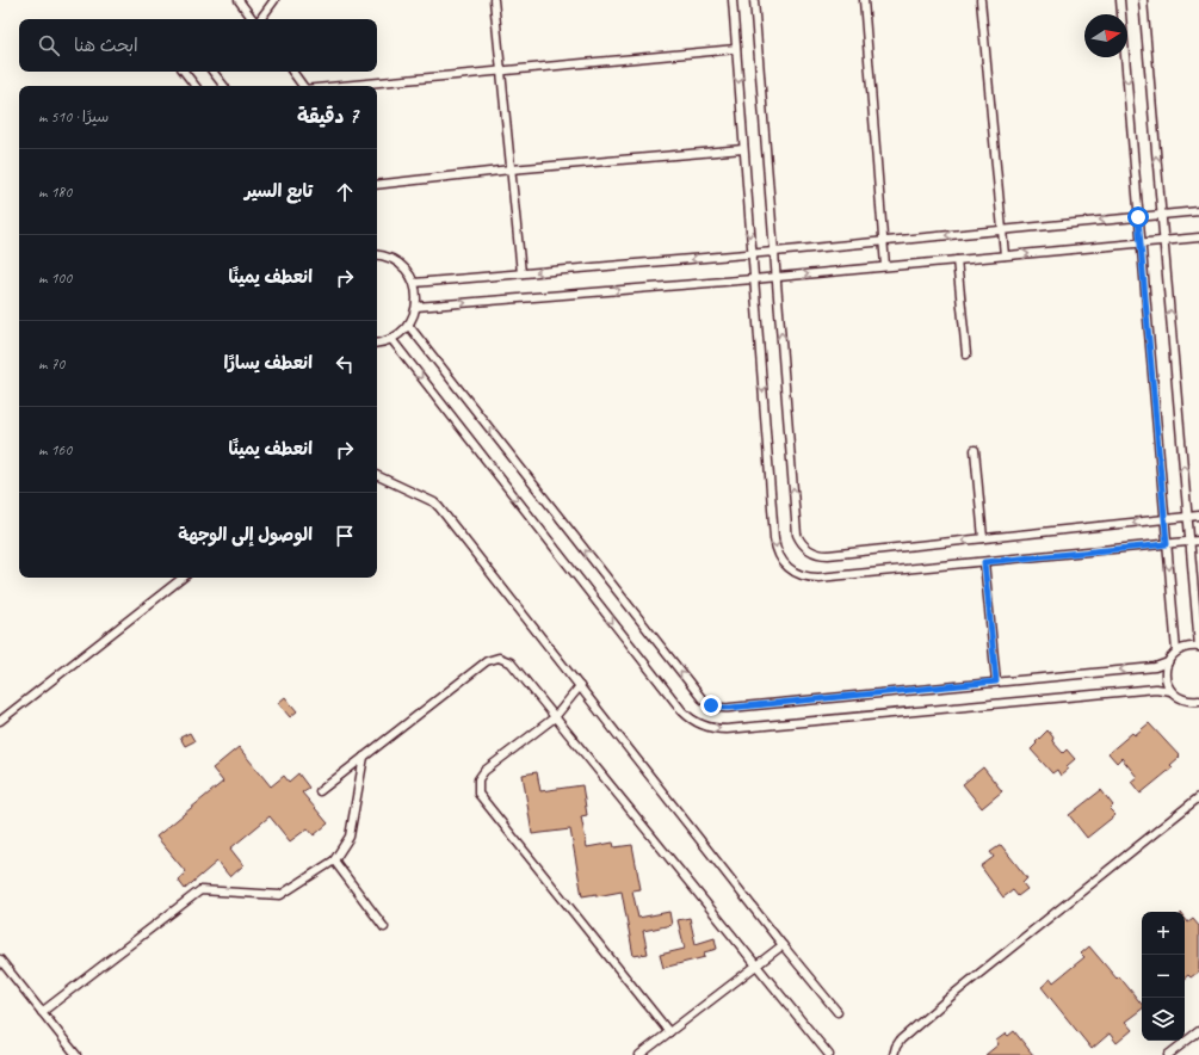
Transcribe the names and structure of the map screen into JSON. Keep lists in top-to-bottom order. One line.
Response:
{"north":"right","page":{"search":"ابحث هنا","heading":["7 دقيقة","سيرًا · 510 m"],"list":[["تابع السير","180 m"],["انعطف يمينًا","100 m"],["انعطف يسارًا","70 m"],["انعطف يمينًا","160 m"],"الوصول إلى الوجهة"],"map_buttons":["+","−"]}}
